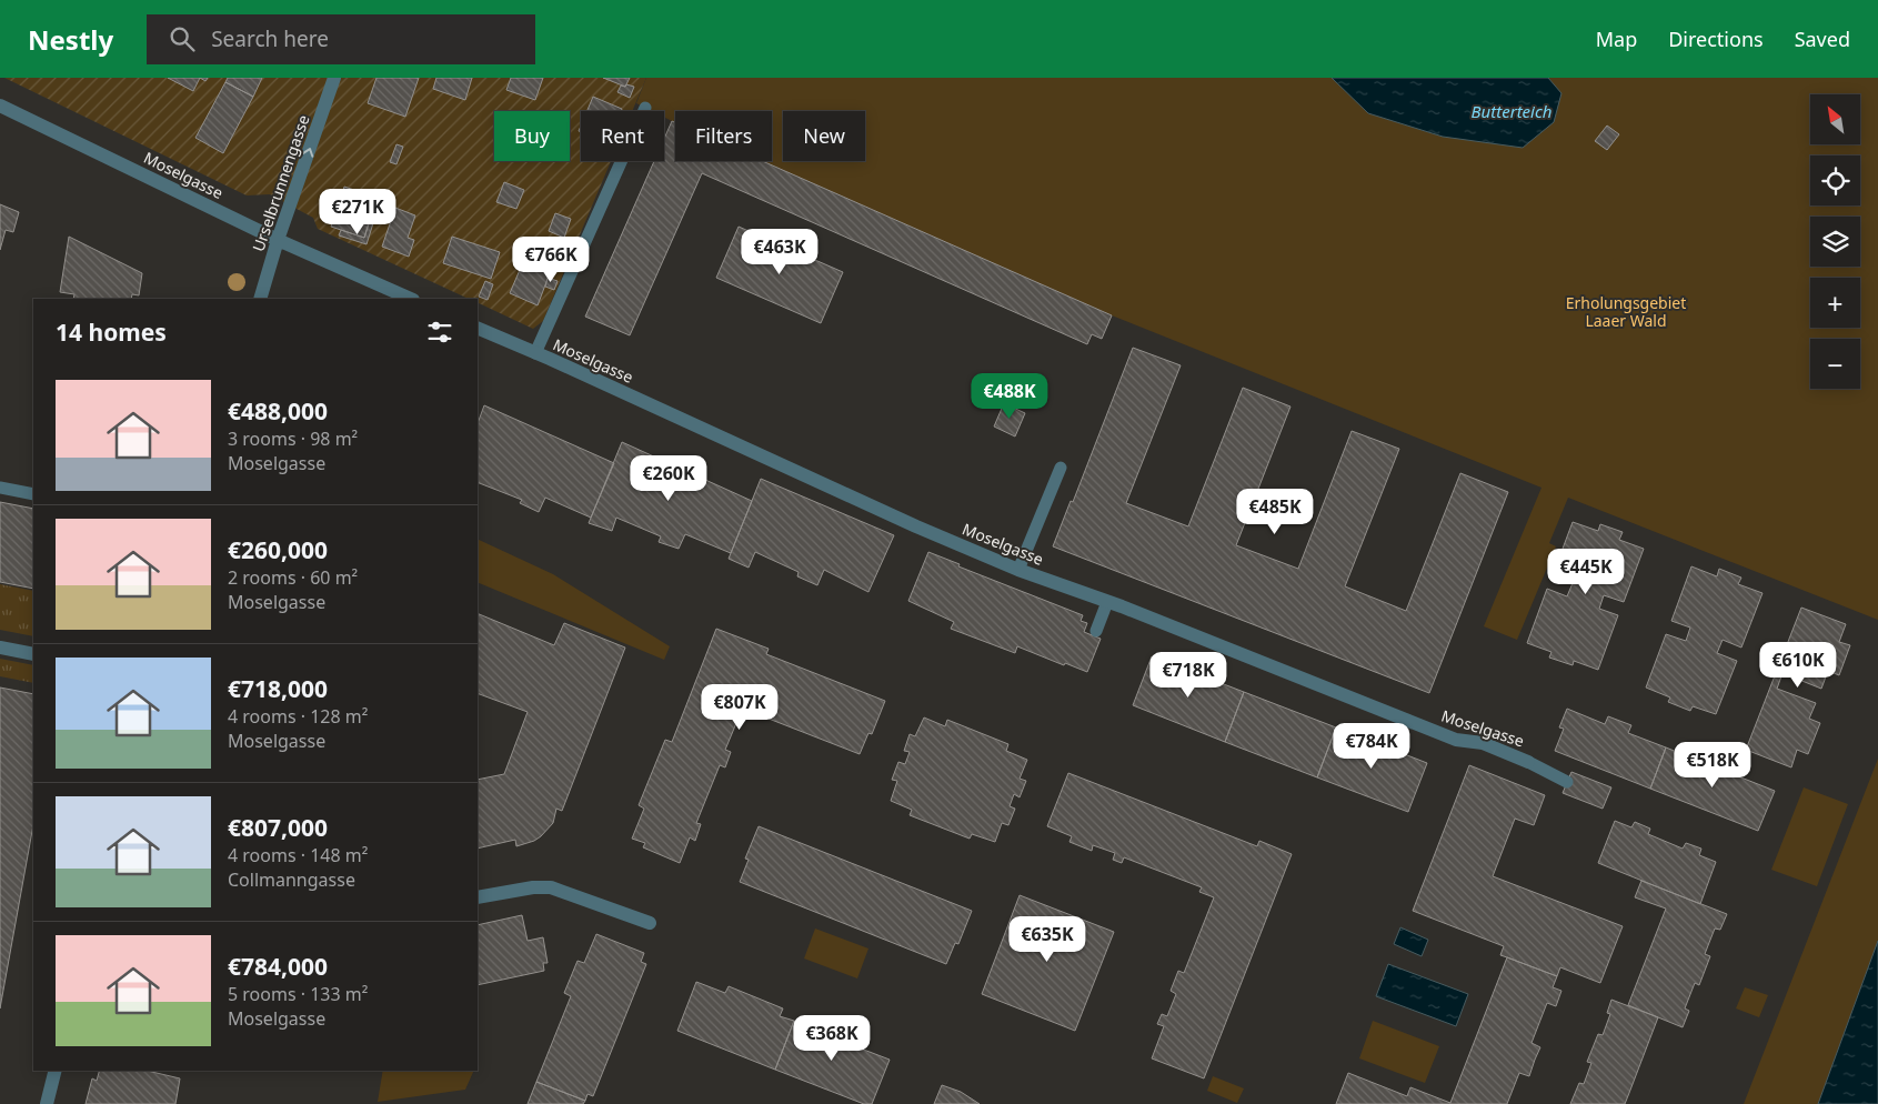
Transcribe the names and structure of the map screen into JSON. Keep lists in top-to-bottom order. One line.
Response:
{"streets":{"street":["Moselgasse","Urselbrunnengasse"]},"crossings":[["Moselgasse","Urselbrunnengasse"]],"one_way":["Urselbrunnengasse"],"water":["Butterteich"],"parks":["Erholungsgebiet Laaer Wald"],"north":"top left","page":{"header":"Nestly","search":"Search here","nav":["Map","Directions","Saved"],"map_buttons":["+","−"],"chip":["Buy","Rent","Filters","New"],"price":["€271K","€463K","€766K","€488K","€260K","€485K","€445K","€610K","€718K","€807K","€784K","€518K","€635K","€368K"],"heading":"14 homes","list":[{"name":"€488,000","note":"3 rooms · 98 m² · Moselgasse"},{"name":"€260,000","note":"2 rooms · 60 m² · Moselgasse"},{"name":"€718,000","note":"4 rooms · 128 m² · Moselgasse"},{"name":"€807,000","note":"4 rooms · 148 m² · Collmanngasse"},{"name":"€784,000","note":"5 rooms · 133 m² · Moselgasse"}]}}
